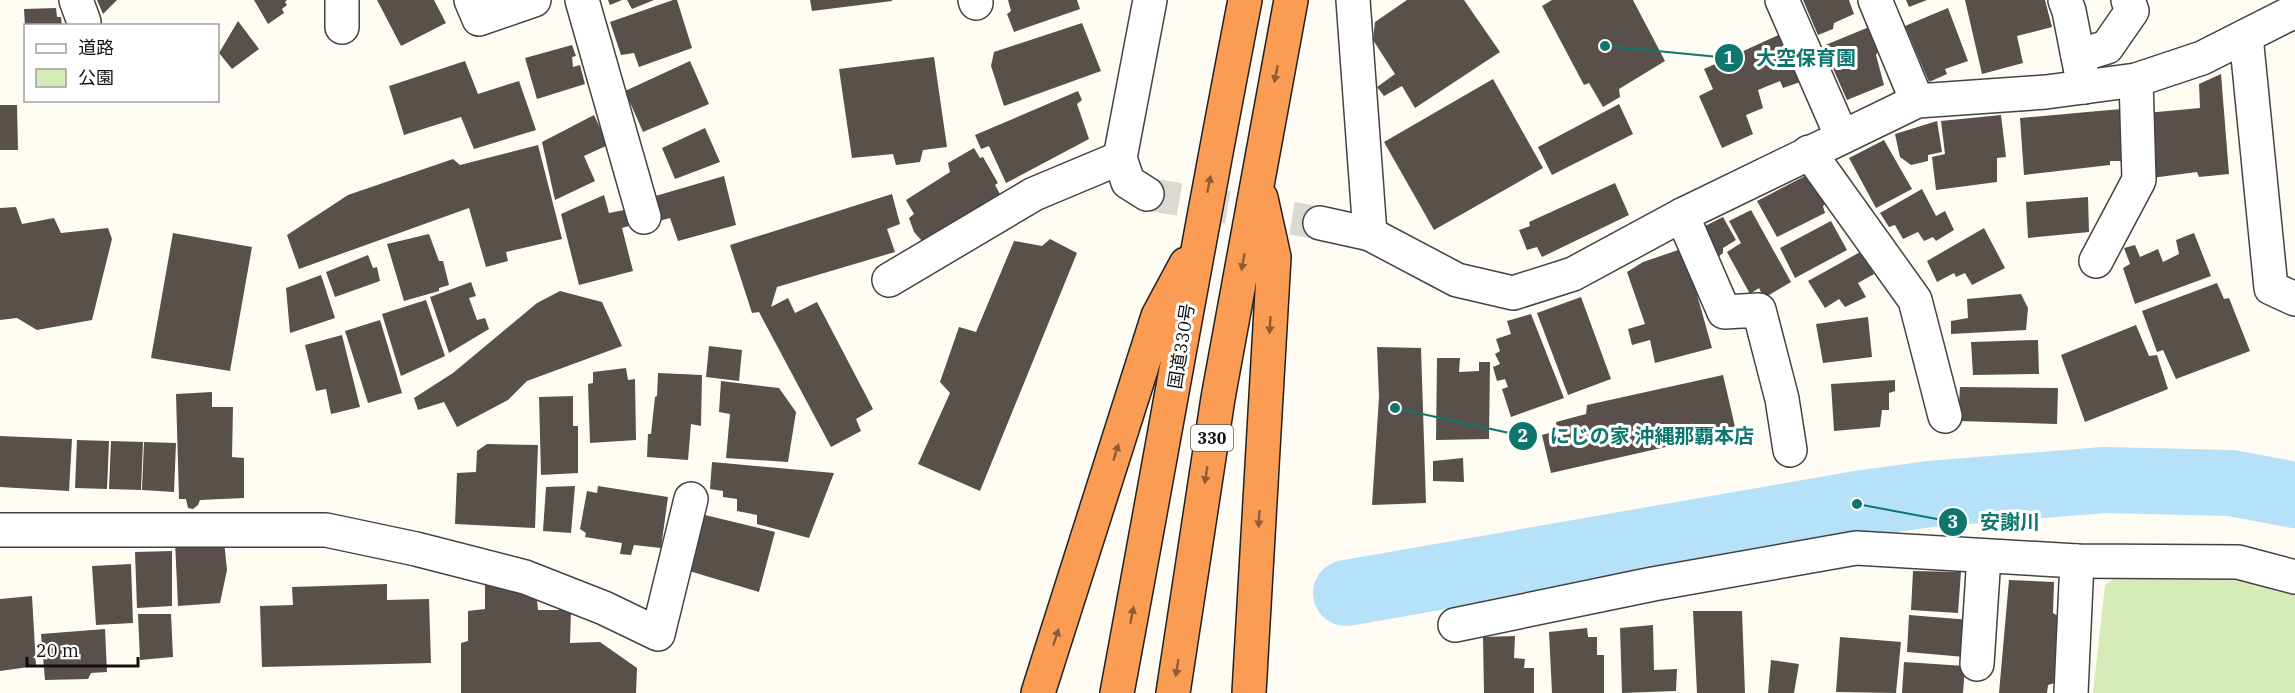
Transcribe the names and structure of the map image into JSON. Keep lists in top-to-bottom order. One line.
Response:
{"streets":{"highway":["国道330号","330"]},"places":["大空保育園","にじの家 沖縄那覇本店","安謝川"],"legend":["道路","公園"],"scale_bar":"20 m"}
